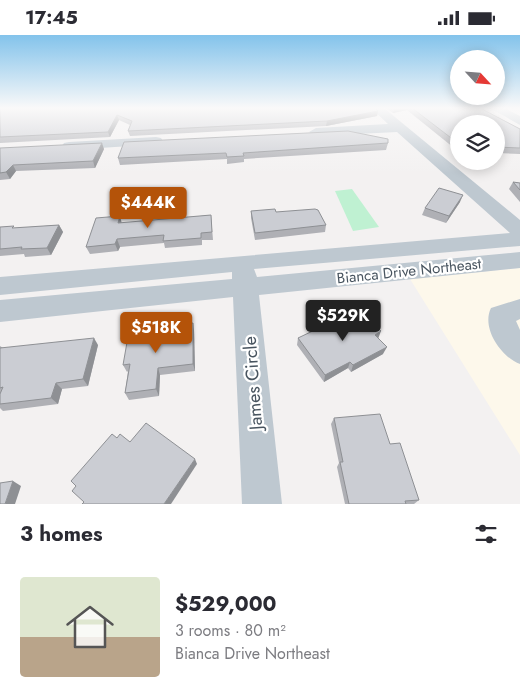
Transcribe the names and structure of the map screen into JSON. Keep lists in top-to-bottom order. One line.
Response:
{"streets":{"street":["Bianca Drive Northeast","James Circle"]},"crossings":[["Bianca Drive Northeast","James Circle"]],"north":"bottom right","page":{"status":"17:45","price":["$444K","$529K","$518K"],"heading":"3 homes","list":[{"name":"$529,000","note":"3 rooms · 80 m² · Bianca Drive Northeast"}]}}
